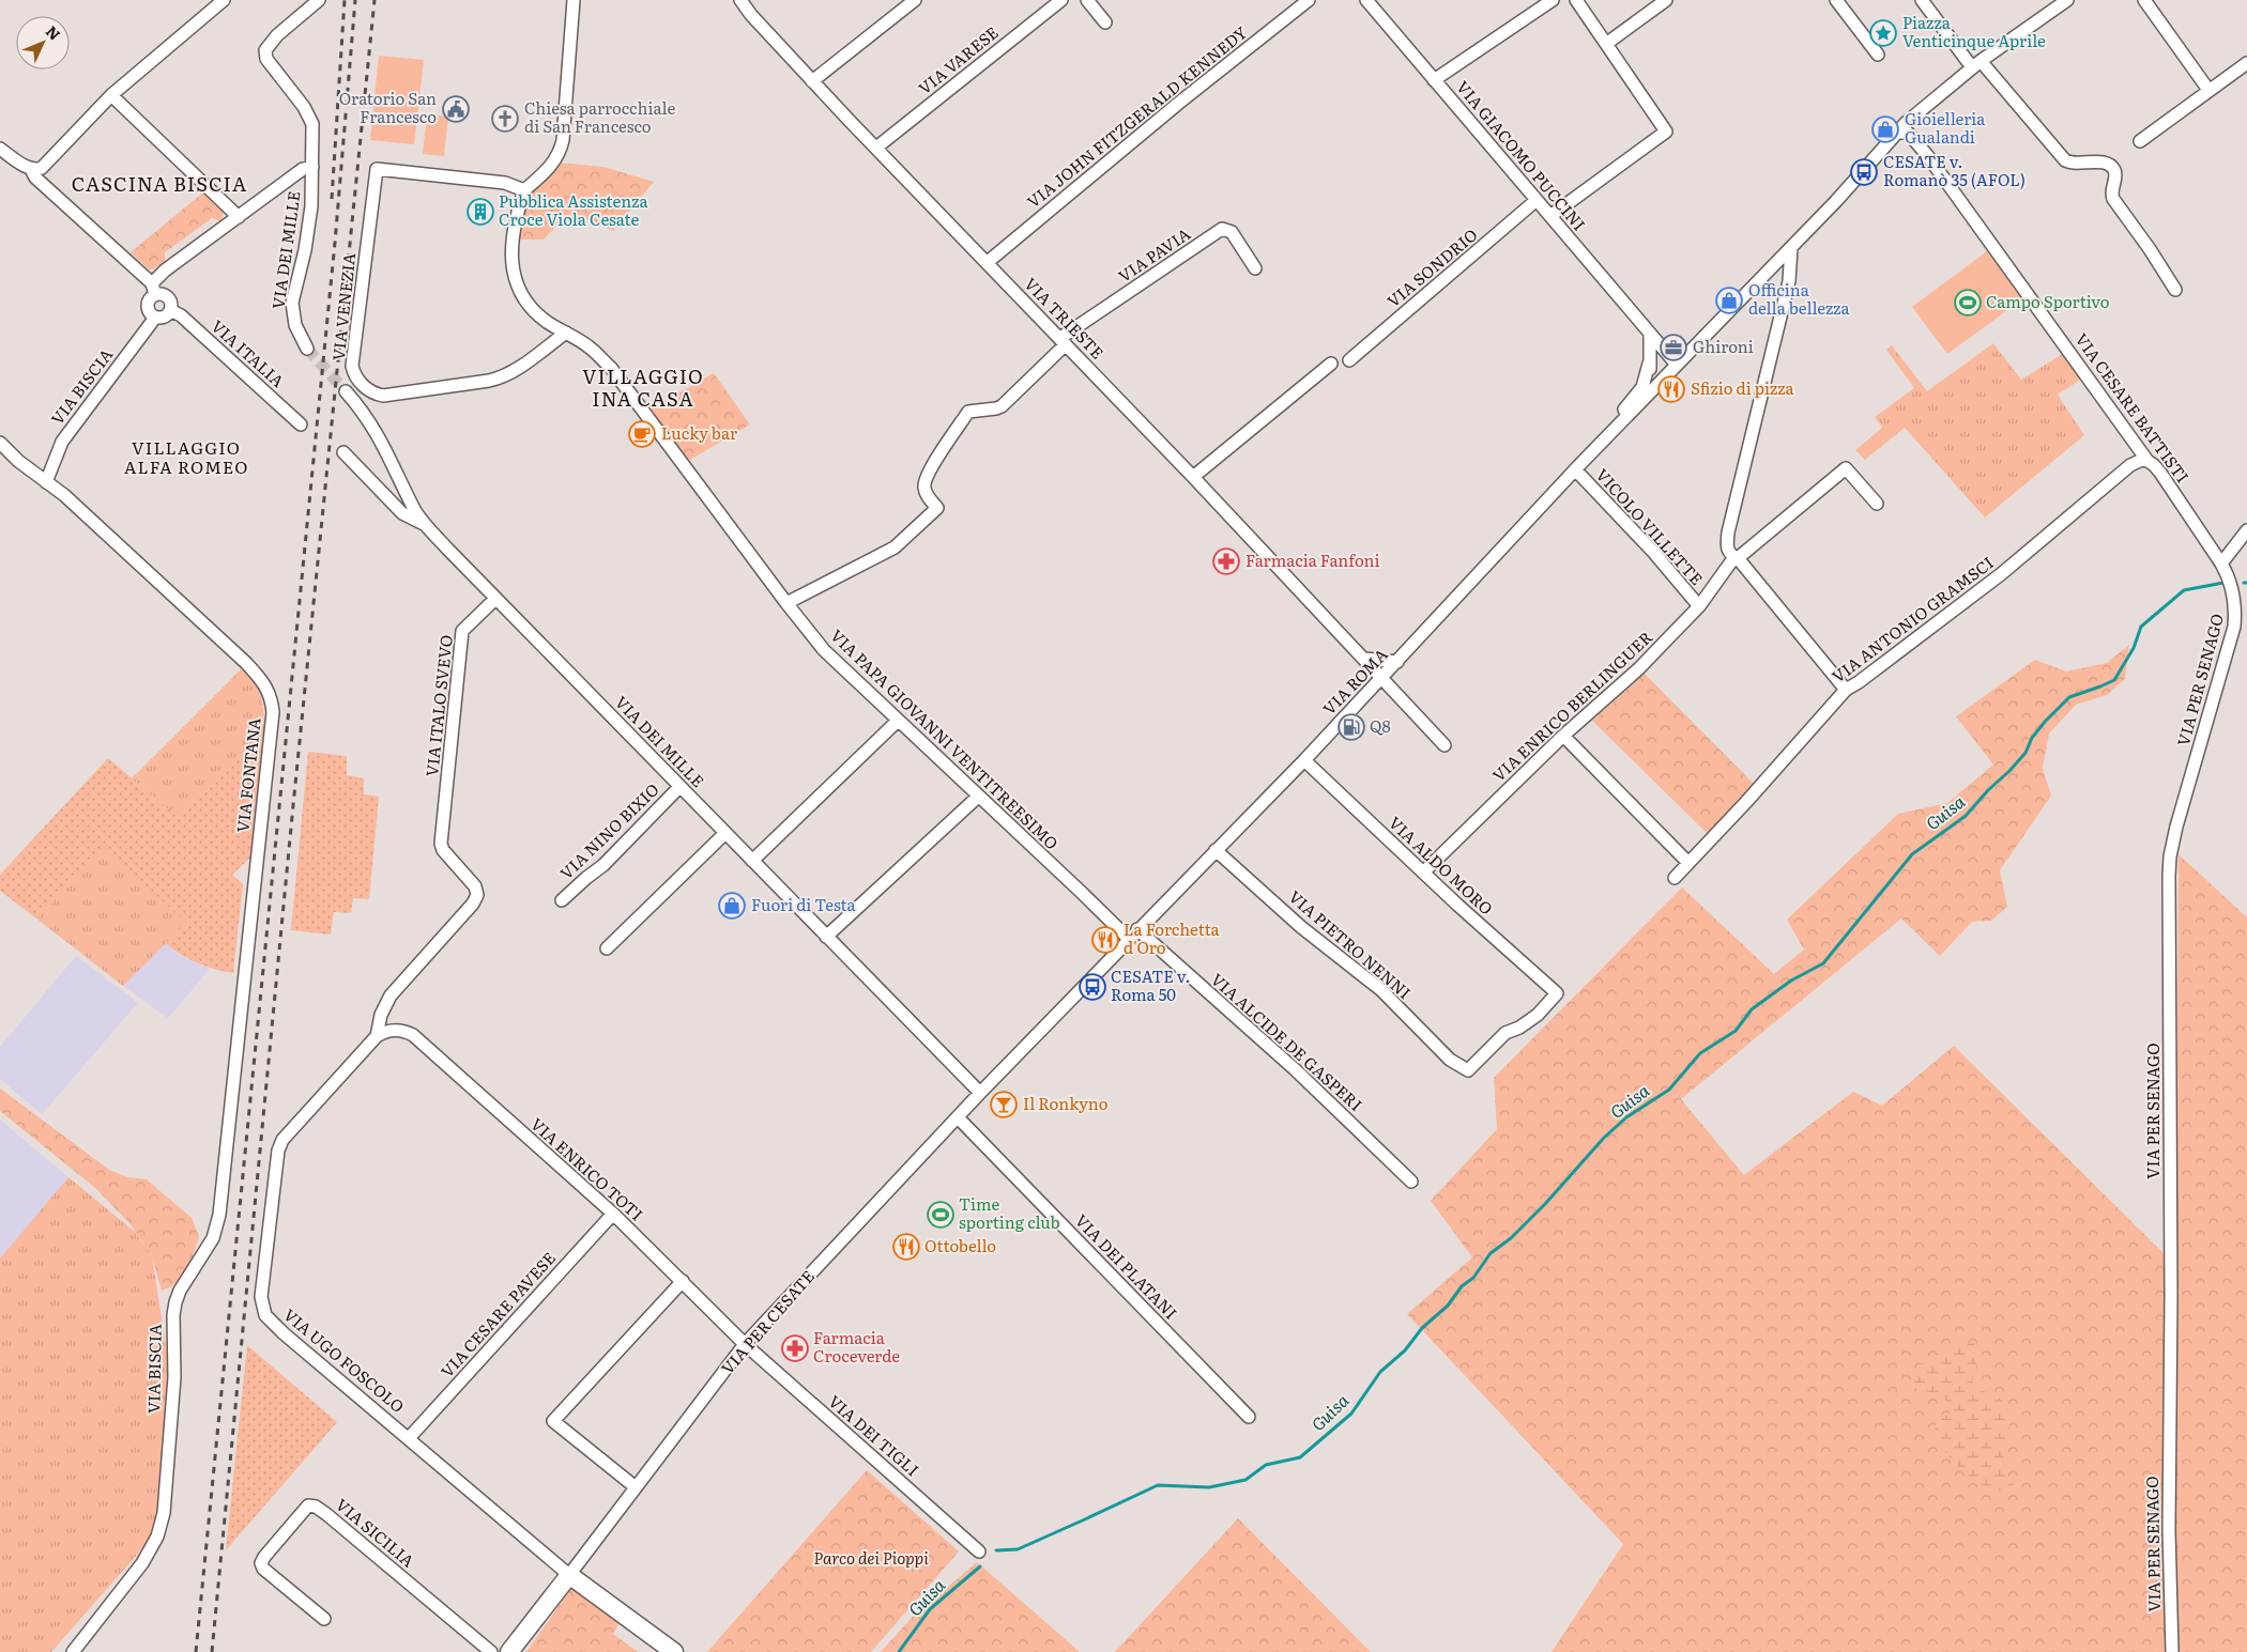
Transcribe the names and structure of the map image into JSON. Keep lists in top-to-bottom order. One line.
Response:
{"streets":{"street":["VIA VARESE","VIA JOHN FITZGERALD KENNEDY","VIA GIACOMO PUCCINI","VIA DEI MILLE","VIA PAVIA","VIA SONDRIO","VIA VENEZIA","VIA TRIESTE","VIA ITALIA","VIA BISCIA","VIA CESARE BATTISTI","VICOLO VILLETTE","VIA ANTONIO GRAMSCI","VIA PER SENAGO","VIA ROMA","VIA ITALO SVEVO","VIA ENRICO BERLINGUER","VIA PAPA GIOVANNI VENTITREESIMO","VIA FONTANA","VIA NINO BIXIO","VIA ALDO MORO","VIA PIETRO NENNI","VIA ALCIDE DE GASPERI","VIA ENRICO TOTI","VIA DEI PLATANI","VIA CESARE PAVESE","VIA PER CESATE","VIA UGO FOSCOLO","VIA DEI TIGLI","VIA SICILIA"]},"crossings":[["VIA VARESE","VIA TRIESTE"],["VIA JOHN FITZGERALD KENNEDY","VIA TRIESTE"],["VIA GIACOMO PUCCINI","VIA SONDRIO"],["VIA GIACOMO PUCCINI","VIA ROMA"],["VIA DEI MILLE","VIA ITALO SVEVO"],["VIA DEI MILLE","VIA NINO BIXIO"],["VIA DEI MILLE","VIA PER CESATE"],["VIA PAVIA","VIA TRIESTE"],["VIA VENEZIA","VIA PAPA GIOVANNI VENTITREESIMO"],["VIA TRIESTE","VIA ROMA"],["VIA ITALIA","VIA BISCIA"],["VIA BISCIA","VIA FONTANA"],["VIA CESARE BATTISTI","VIA ANTONIO GRAMSCI"],["VIA CESARE BATTISTI","VIA PER SENAGO"],["VIA CESARE BATTISTI","VIA ROMA"],["VICOLO VILLETTE","VIA ROMA"],["VICOLO VILLETTE","VIA ENRICO BERLINGUER"],["VIA ROMA","VIA PAPA GIOVANNI VENTITREESIMO"],["VIA ROMA","VIA ALDO MORO"],["VIA ROMA","VIA PIETRO NENNI"],["VIA ROMA","VIA ALCIDE DE GASPERI"],["VIA ROMA","VIA PER CESATE"],["VIA ITALO SVEVO","VIA UGO FOSCOLO"],["VIA ENRICO BERLINGUER","VIA ALDO MORO"],["VIA PAPA GIOVANNI VENTITREESIMO","VIA ALCIDE DE GASPERI"],["VIA ALDO MORO","VIA PIETRO NENNI"],["VIA ENRICO TOTI","VIA CESARE PAVESE"],["VIA ENRICO TOTI","VIA PER CESATE"],["VIA ENRICO TOTI","VIA DEI TIGLI"],["VIA DEI PLATANI","VIA PER CESATE"],["VIA CESARE PAVESE","VIA UGO FOSCOLO"],["VIA PER CESATE","VIA UGO FOSCOLO"],["VIA PER CESATE","VIA DEI TIGLI"]],"districts":["CASCINA BISCIA","VILLAGGIO INA CASA","VILLAGGIO ALFA ROMEO"],"water":["Guisa"],"parks":["Parco dei Pioppi"],"places":{"place":["Piazza Venticinque Aprile"],"public building":["Oratorio San Francesco"],"church":["Chiesa parrocchiale di San Francesco"],"shop":["Gioielleria Gualandi","Officina della bellezza","Fuori di Testa"],"bus stop":["CESATE v. Romanò 35 (AFOL)","CESATE v. Roma 50"],"building":["Pubblica Assistenza Croce Viola Cesate"],"sports":["Campo Sportivo","Time sporting club"],"office":["Ghironi"],"restaurant":["Sfizio di pizza","La Forchetta d'Oro","Ottobello"],"cafe":["Lucky bar"],"pharmacy":["Farmacia Fanfoni","Farmacia Croceverde"],"fuel station":["Q8"],"bar":["Il Ronkyno"]},"north":"top right"}
